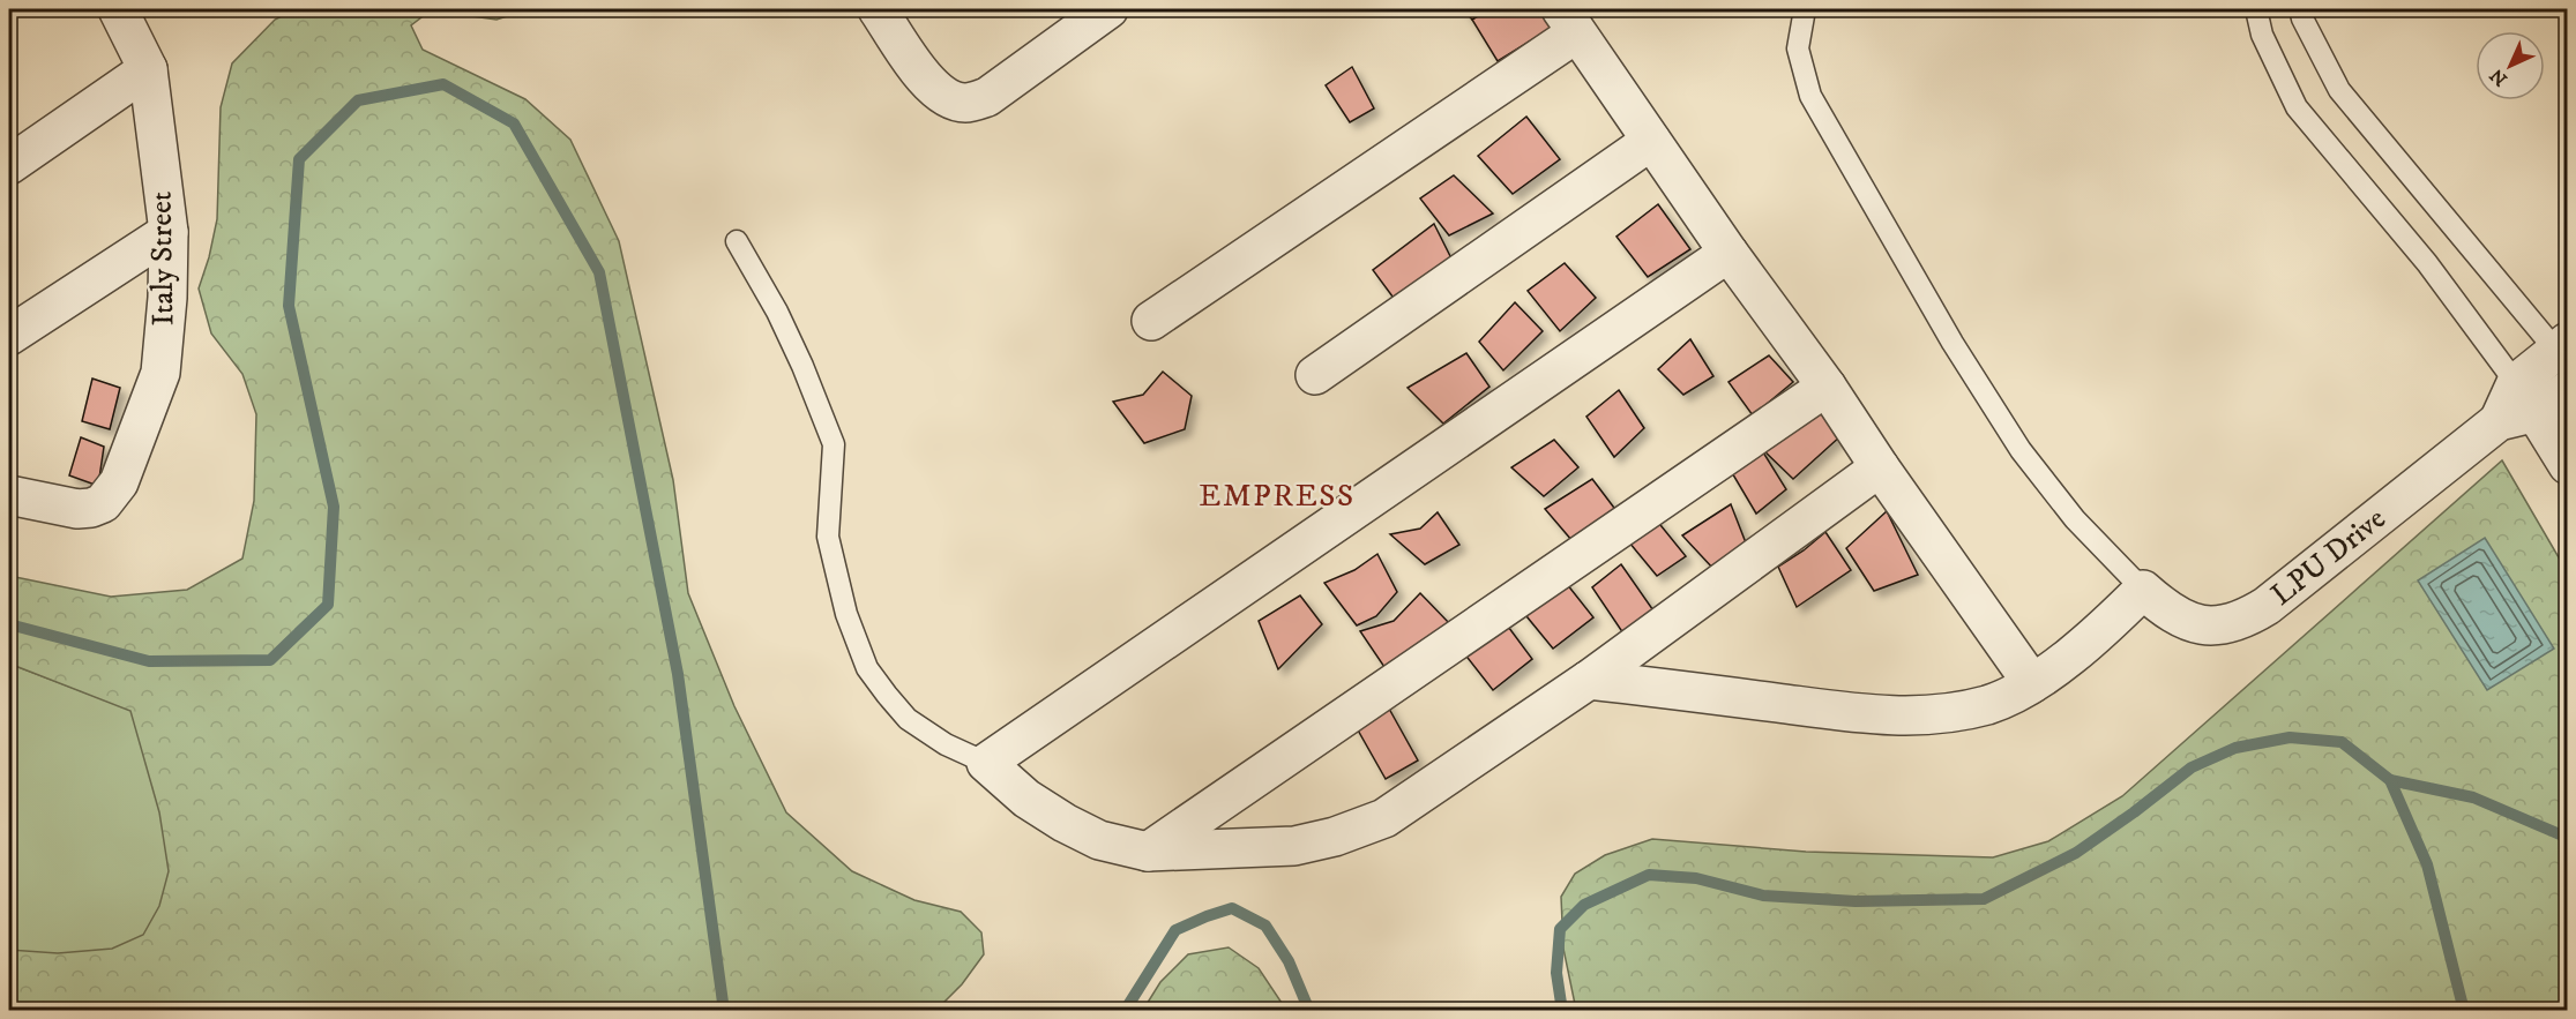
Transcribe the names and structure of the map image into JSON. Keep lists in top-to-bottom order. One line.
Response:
{"streets":{"street":["Italy Street","LPU Drive"]},"districts":["EMPRESS"],"north":"bottom left"}
